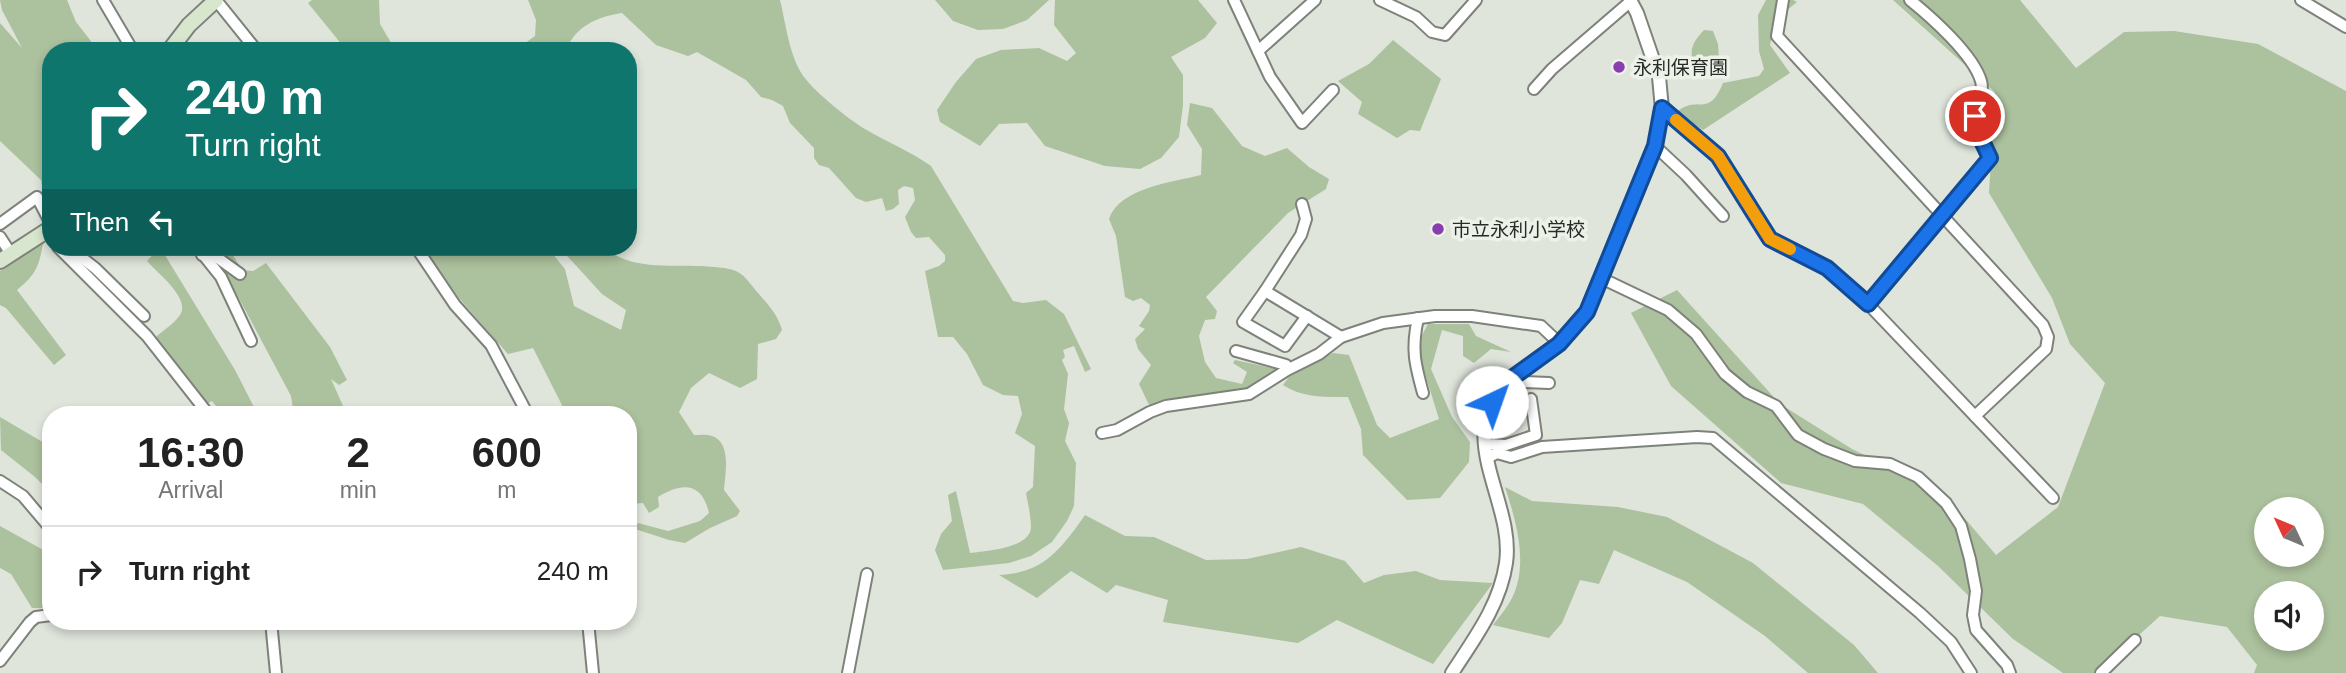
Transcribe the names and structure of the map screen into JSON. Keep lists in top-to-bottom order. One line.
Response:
{"places":["永利保育園","市立永利小学校"],"north":"top left","page":{"turn":["240 m","Turn right"],"then":"Then","eta":["16:30","Arrival","2","min","600","m"],"list":[{"name":"Turn right","value":"240 m"}]}}
